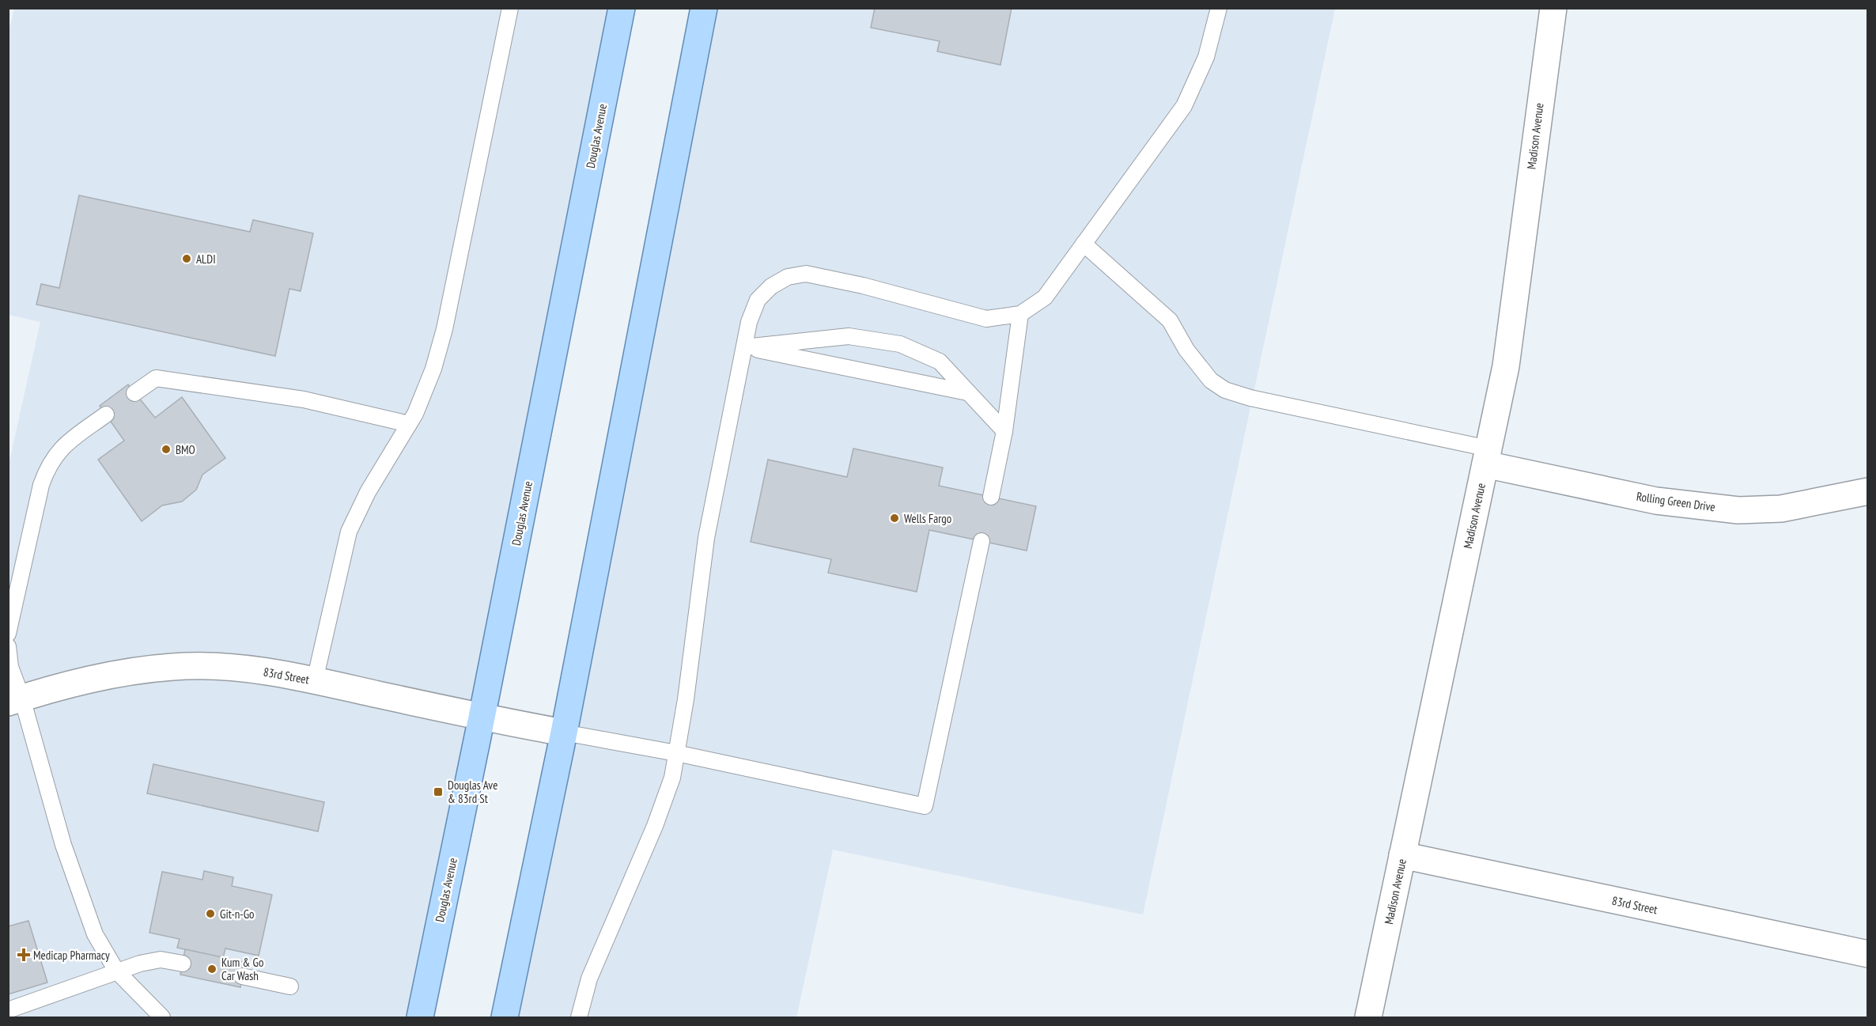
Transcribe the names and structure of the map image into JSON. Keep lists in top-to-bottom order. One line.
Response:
{"streets":{"main road":["Douglas Avenue"],"street":["Madison Avenue","Rolling Green Drive","83rd Street"]},"crossings":[["Douglas Avenue","83rd Street"],["Madison Avenue","Rolling Green Drive"],["Madison Avenue","83rd Street"]],"places":{"other":["ALDI","BMO","Wells Fargo","Git-n-Go","Kum & Go Car Wash"],"transit":["Douglas Ave & 83rd St"],"health":["Medicap Pharmacy"]}}
